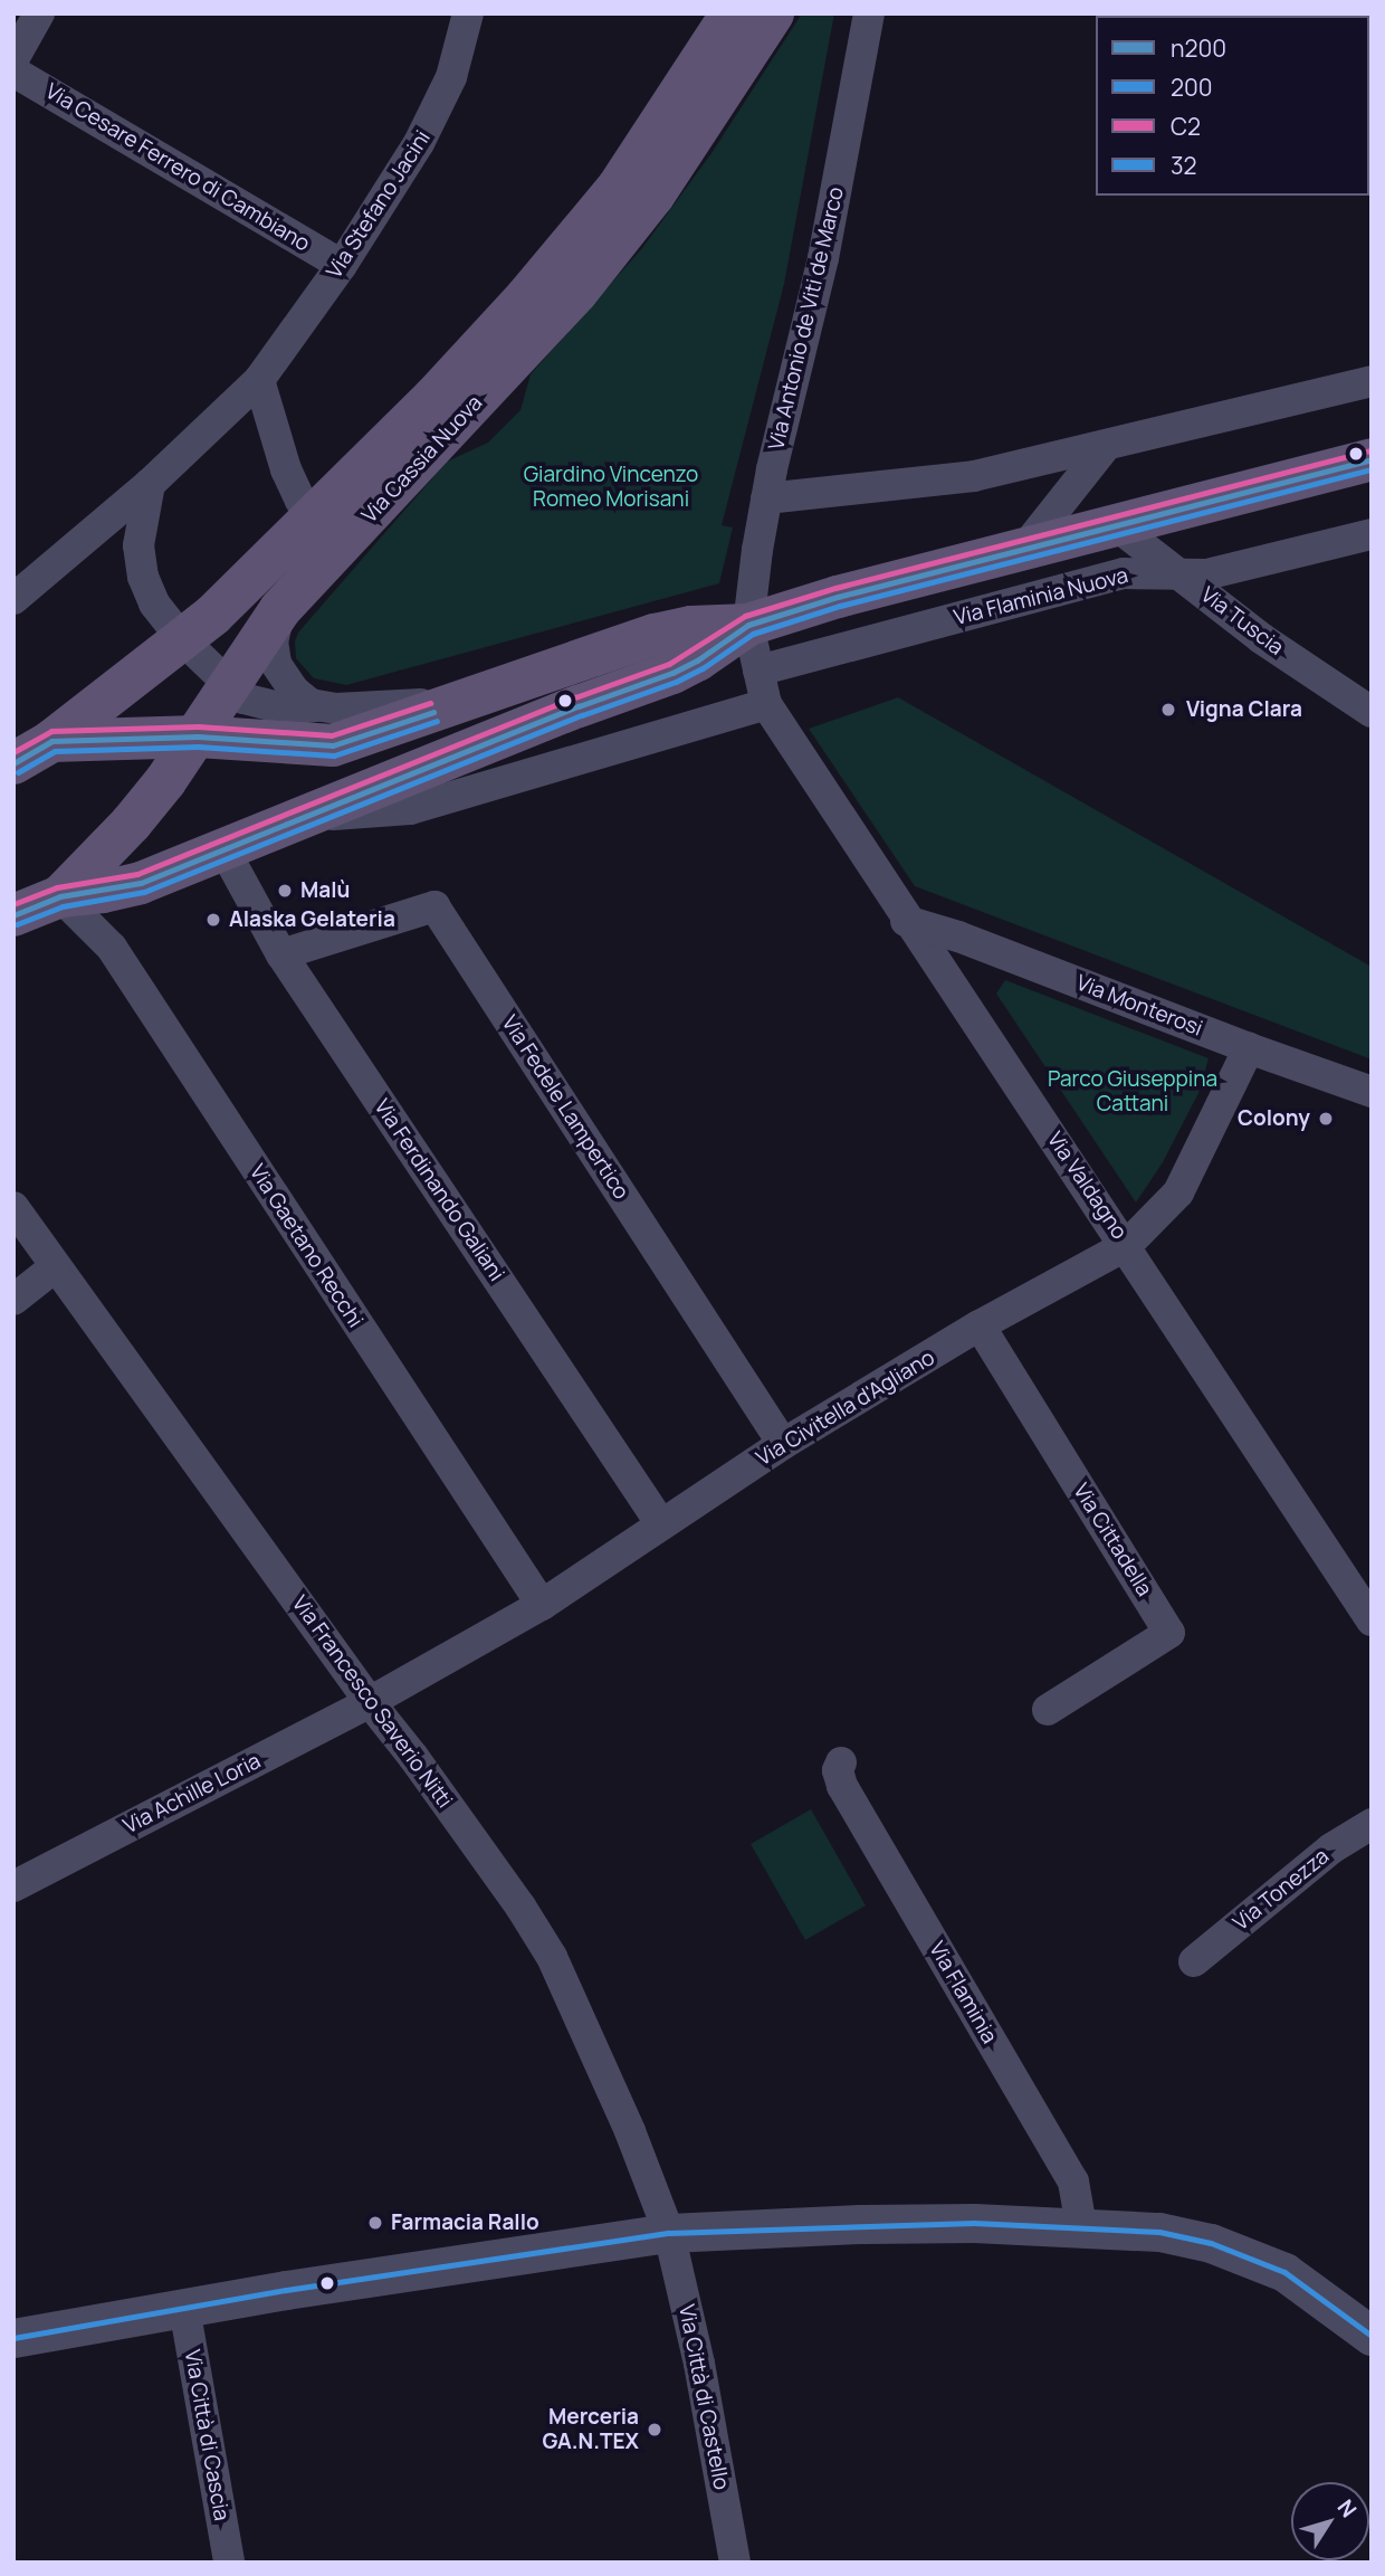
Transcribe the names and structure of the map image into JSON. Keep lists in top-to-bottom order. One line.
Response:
{"streets":{"main road":["Via Cassia Nuova"],"street":["Via Cesare Ferrero di Cambiano","Via Stefano Jacini","Via Antonio de Viti de Marco","Via Flaminia Nuova","Via Tuscia","Via Monterosi","Via Fedele Lampertico","Via Valdagno","Via Ferdinando Galiani","Via Gaetano Recchi","Via Civitella d'Agliano","Via Cittadella","Via Francesco Saverio Nitti","Via Achille Loria","Via Tonezza","Via Flaminia","Via Città di Castello","Via Città di Cascia"]},"crossings":[["Via Cesare Ferrero di Cambiano","Via Stefano Jacini"],["Via Antonio de Viti de Marco","Via Valdagno"],["Via Cassia Nuova","Via Gaetano Recchi"],["Via Flaminia Nuova","Via Tuscia"],["Via Flaminia Nuova","Via Valdagno"],["Via Monterosi","Via Valdagno"],["Via Monterosi","Via Civitella d'Agliano"],["Via Fedele Lampertico","Via Ferdinando Galiani"],["Via Fedele Lampertico","Via Civitella d'Agliano"],["Via Valdagno","Via Civitella d'Agliano"],["Via Ferdinando Galiani","Via Civitella d'Agliano"],["Via Gaetano Recchi","Via Civitella d'Agliano"],["Via Civitella d'Agliano","Via Cittadella"],["Via Civitella d'Agliano","Via Francesco Saverio Nitti"],["Via Civitella d'Agliano","Via Achille Loria"],["Via Francesco Saverio Nitti","Via Achille Loria"],["Via Francesco Saverio Nitti","Via Città di Castello"]],"parks":["Giardino Vincenzo Romeo Morisani","Parco Giuseppina Cattani"],"places":["Vigna Clara","Malù","Alaska Gelateria","Colony","Farmacia Rallo","Merceria GA.N.TEX"],"lines":["transit line C2","transit line n200","transit line 200","transit line 32"],"legend":["n200","200","C2","32"],"north":"top right"}
